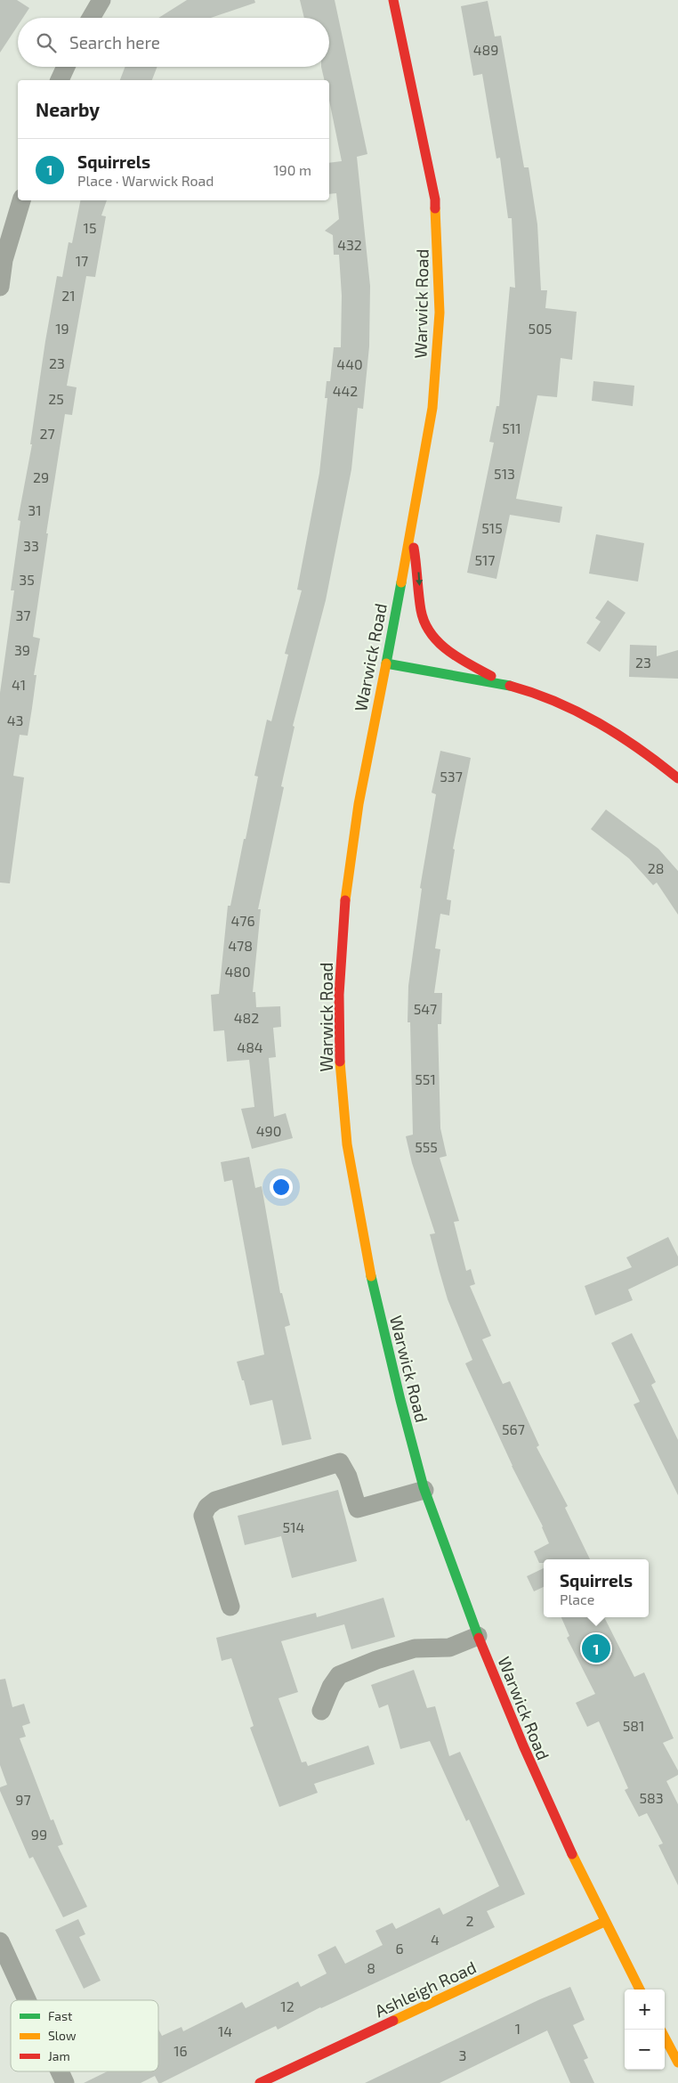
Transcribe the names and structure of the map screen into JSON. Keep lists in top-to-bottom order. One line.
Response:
{"streets":{"main road":["Warwick Road","Ashleigh Road"]},"crossings":[["Warwick Road","Ashleigh Road"]],"house_numbers":["489","15","432","17","21","19","505","23","440","442","25","511","27","513","29","31","515","33","517","35","37","39","23","41","43","537","28","476","478","480","547","482","484","551","490","555","567","514","581","583","97","99","2","4","6","8","12","1","14","16","3"],"legend":["Fast","Slow","Jam"],"page":{"search":"Search here","heading":"Nearby","list":[{"mark":"1","name":"Squirrels","note":"Place · Warwick Road","value":"190 m"}],"popup":["Squirrels","Place"],"pins":"1","map_buttons":["+","−"]}}
